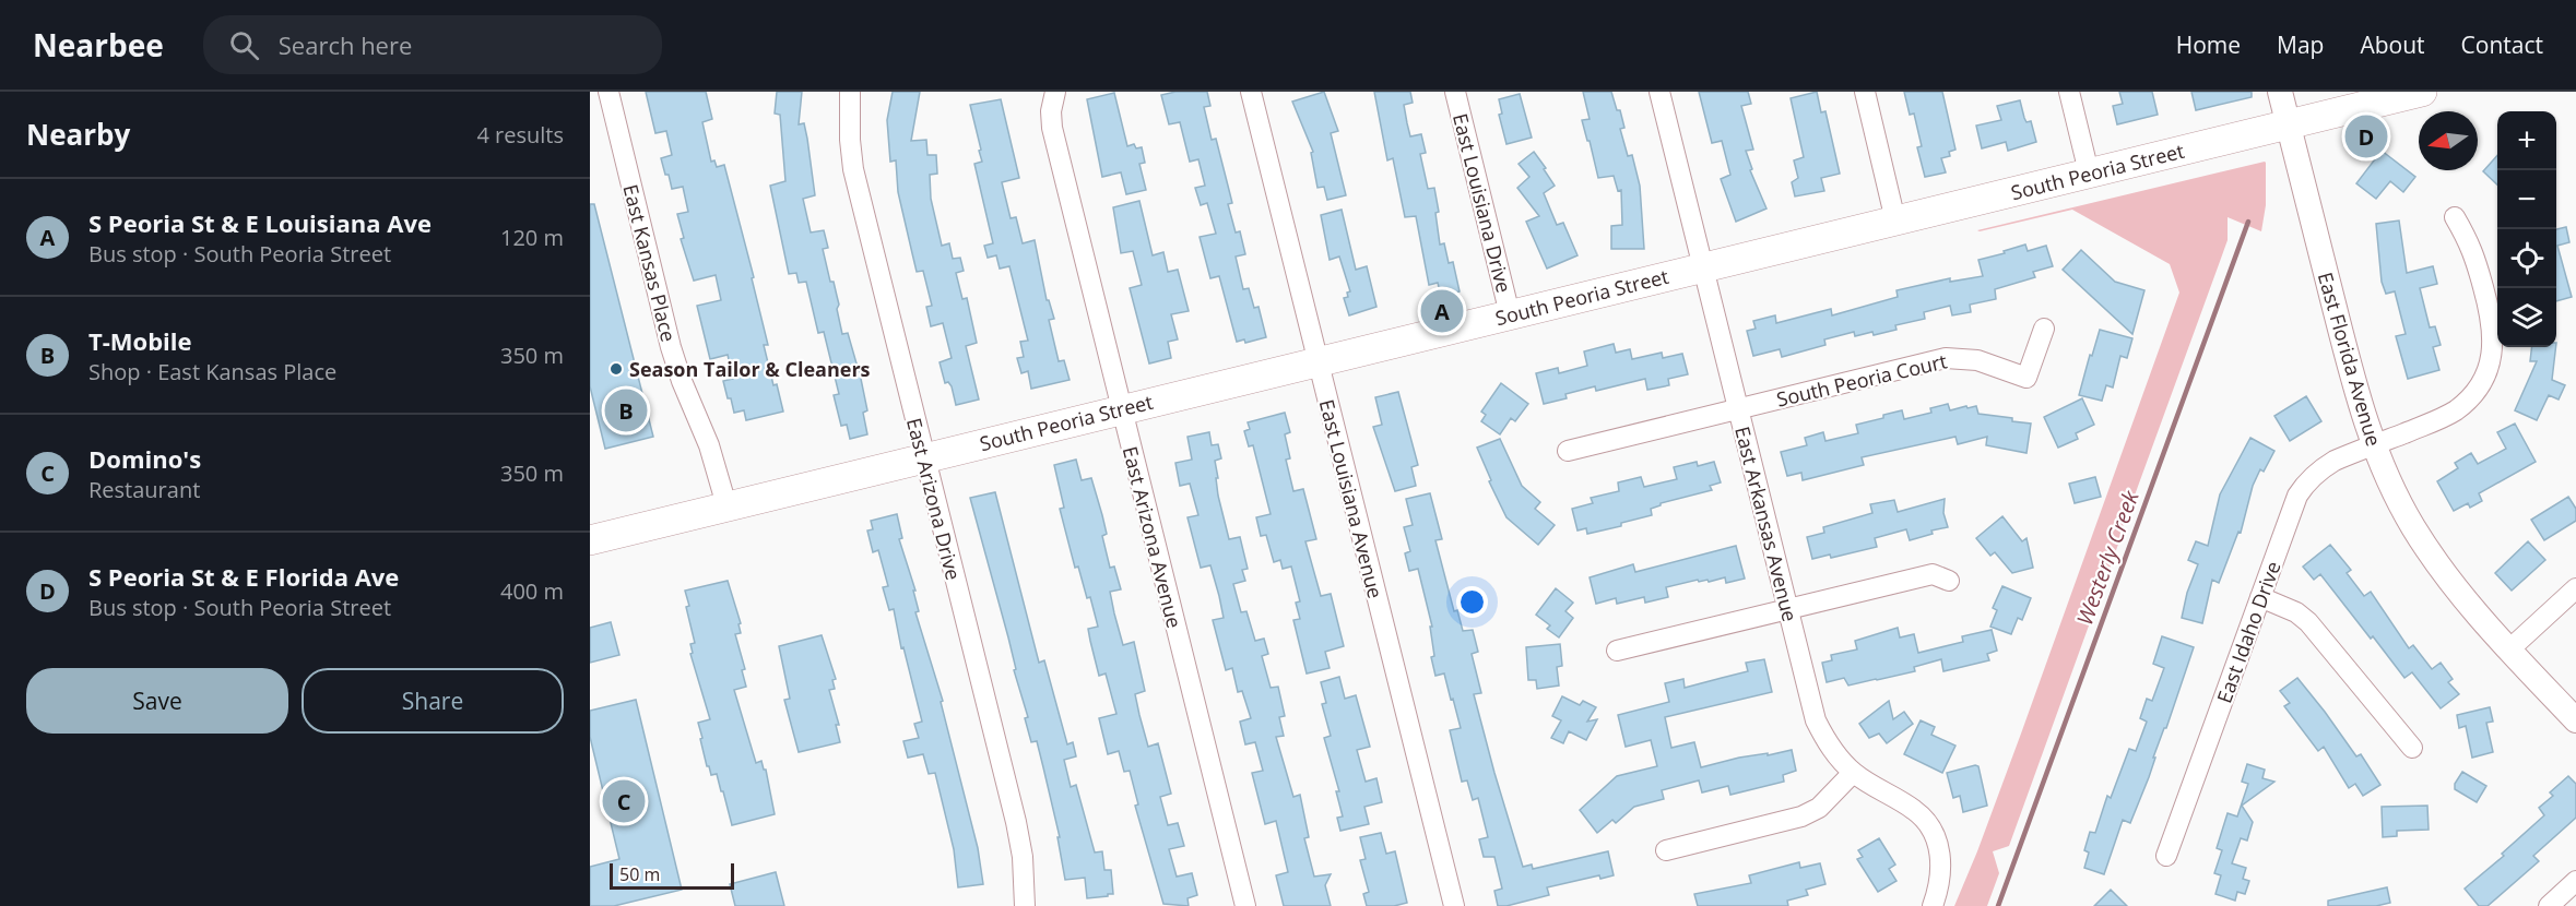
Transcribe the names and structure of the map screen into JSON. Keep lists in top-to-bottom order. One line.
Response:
{"streets":{"main road":["South Peoria Street"],"street":["East Louisiana Drive","East Kansas Place","East Florida Avenue","South Peoria Court","East Arizona Drive","East Louisiana Avenue","East Arkansas Avenue","East Arizona Avenue","East Idaho Drive"]},"crossings":[["South Peoria Street","East Louisiana Drive"],["South Peoria Street","East Kansas Place"],["South Peoria Street","East Florida Avenue"],["South Peoria Street","East Arizona Drive"],["South Peoria Street","East Louisiana Avenue"],["South Peoria Street","East Arkansas Avenue"],["South Peoria Street","East Arizona Avenue"],["East Florida Avenue","East Idaho Drive"],["South Peoria Court","East Arkansas Avenue"]],"water":["Westerly Creek"],"places":["Season Tailor & Cleaners"],"scale_bar":"50 m","north":"left","page":{"header":"Nearbee","search":"Search here","nav":["Home","Map","About","Contact"],"heading":["Nearby","4 results"],"map_buttons":["+","−"],"pins":["D","A","B","C"],"list":[{"mark":"A","name":"S Peoria St & E Louisiana Ave","note":"Bus stop · South Peoria Street","value":"120 m"},{"mark":"B","name":"T-Mobile","note":"Shop · East Kansas Place","value":"350 m"},{"mark":"C","name":"Domino's","note":"Restaurant","value":"350 m"},{"mark":"D","name":"S Peoria St & E Florida Ave","note":"Bus stop · South Peoria Street","value":"400 m"}],"buttons":["Save","Share"],"scale":"50 m"}}
